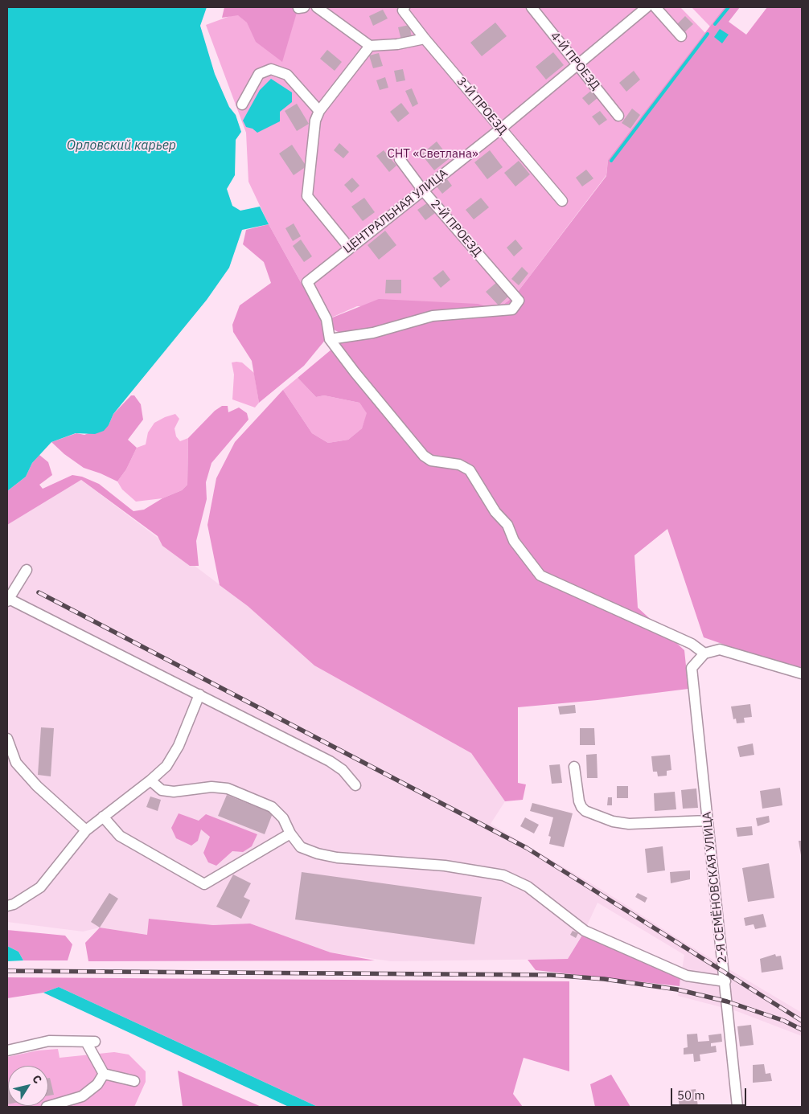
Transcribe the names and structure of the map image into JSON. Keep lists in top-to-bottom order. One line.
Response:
{"streets":{"street":["4-Й ПРОЕЗД","3-Й ПРОЕЗД","ЦЕНТРАЛЬНАЯ УЛИЦА","2-Й ПРОЕЗД","2-Я СЕМЁНОВСКАЯ УЛИЦА"]},"crossings":[["4-Й ПРОЕЗД","ЦЕНТРАЛЬНАЯ УЛИЦА"],["3-Й ПРОЕЗД","ЦЕНТРАЛЬНАЯ УЛИЦА"],["ЦЕНТРАЛЬНАЯ УЛИЦА","2-Й ПРОЕЗД"]],"water":["Орловский карьер"],"parks":["СНТ «Светлана»"],"scale_bar":"50 m","north":"top right"}
